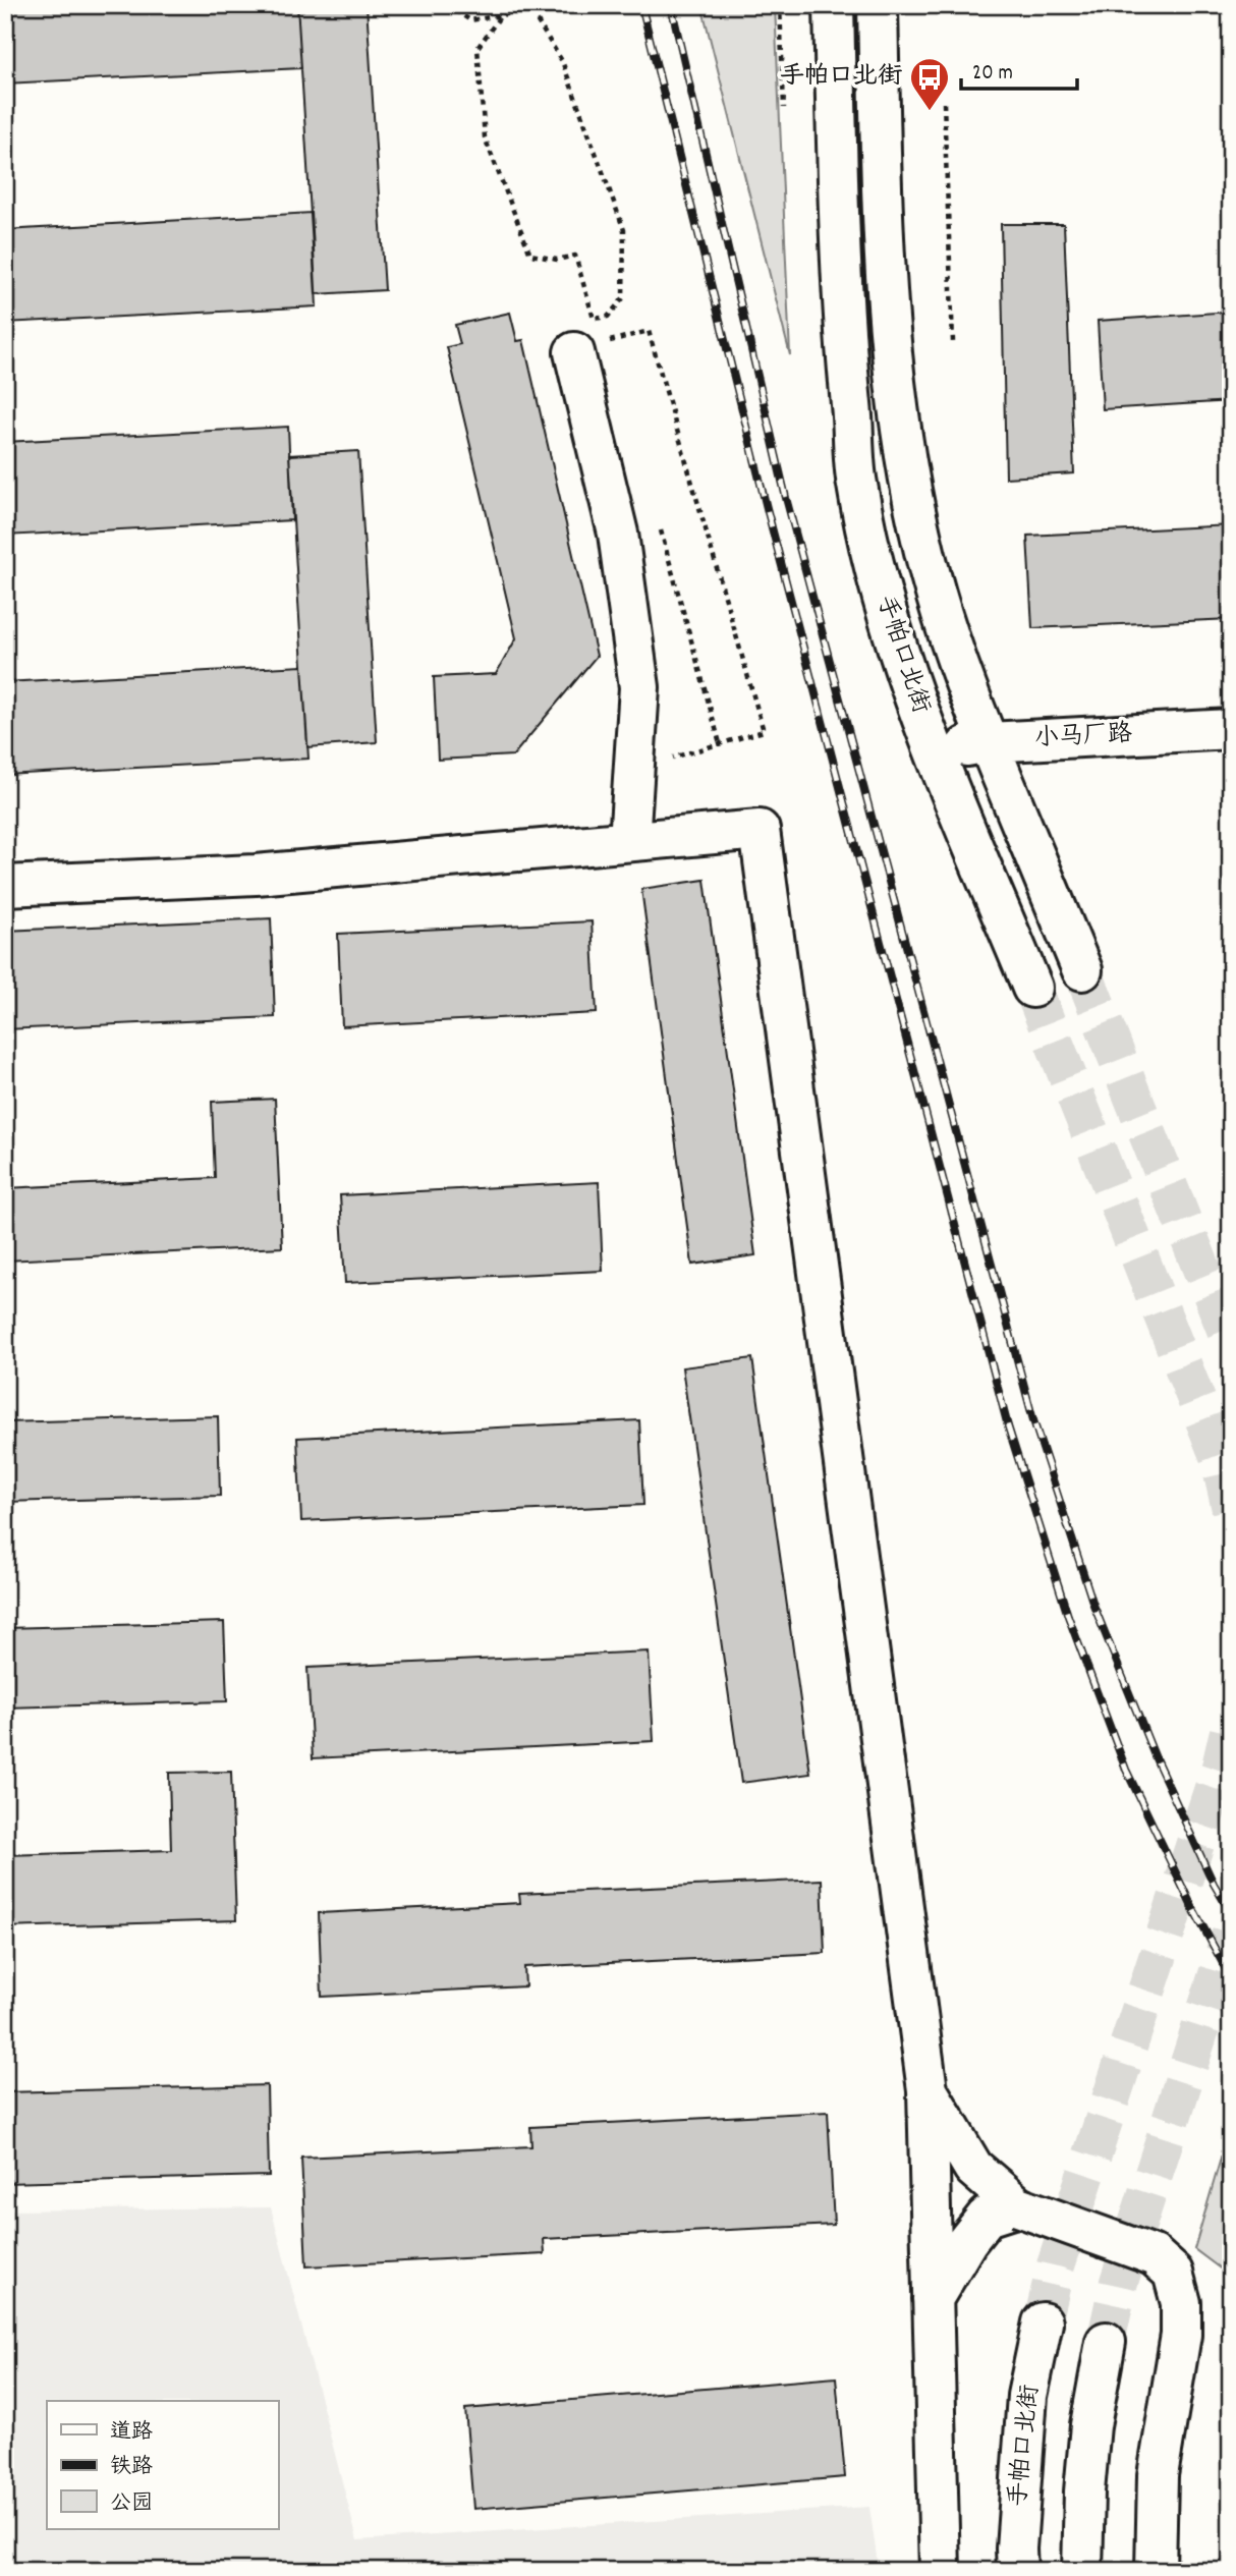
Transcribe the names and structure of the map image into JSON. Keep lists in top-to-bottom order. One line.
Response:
{"streets":{"street":["手帕口北街","小马厂路"]},"crossings":[["手帕口北街","小马厂路"]],"places":{"bus stop":["手帕口北街"]},"legend":["道路","铁路","公园"],"scale_bar":"20 m"}
